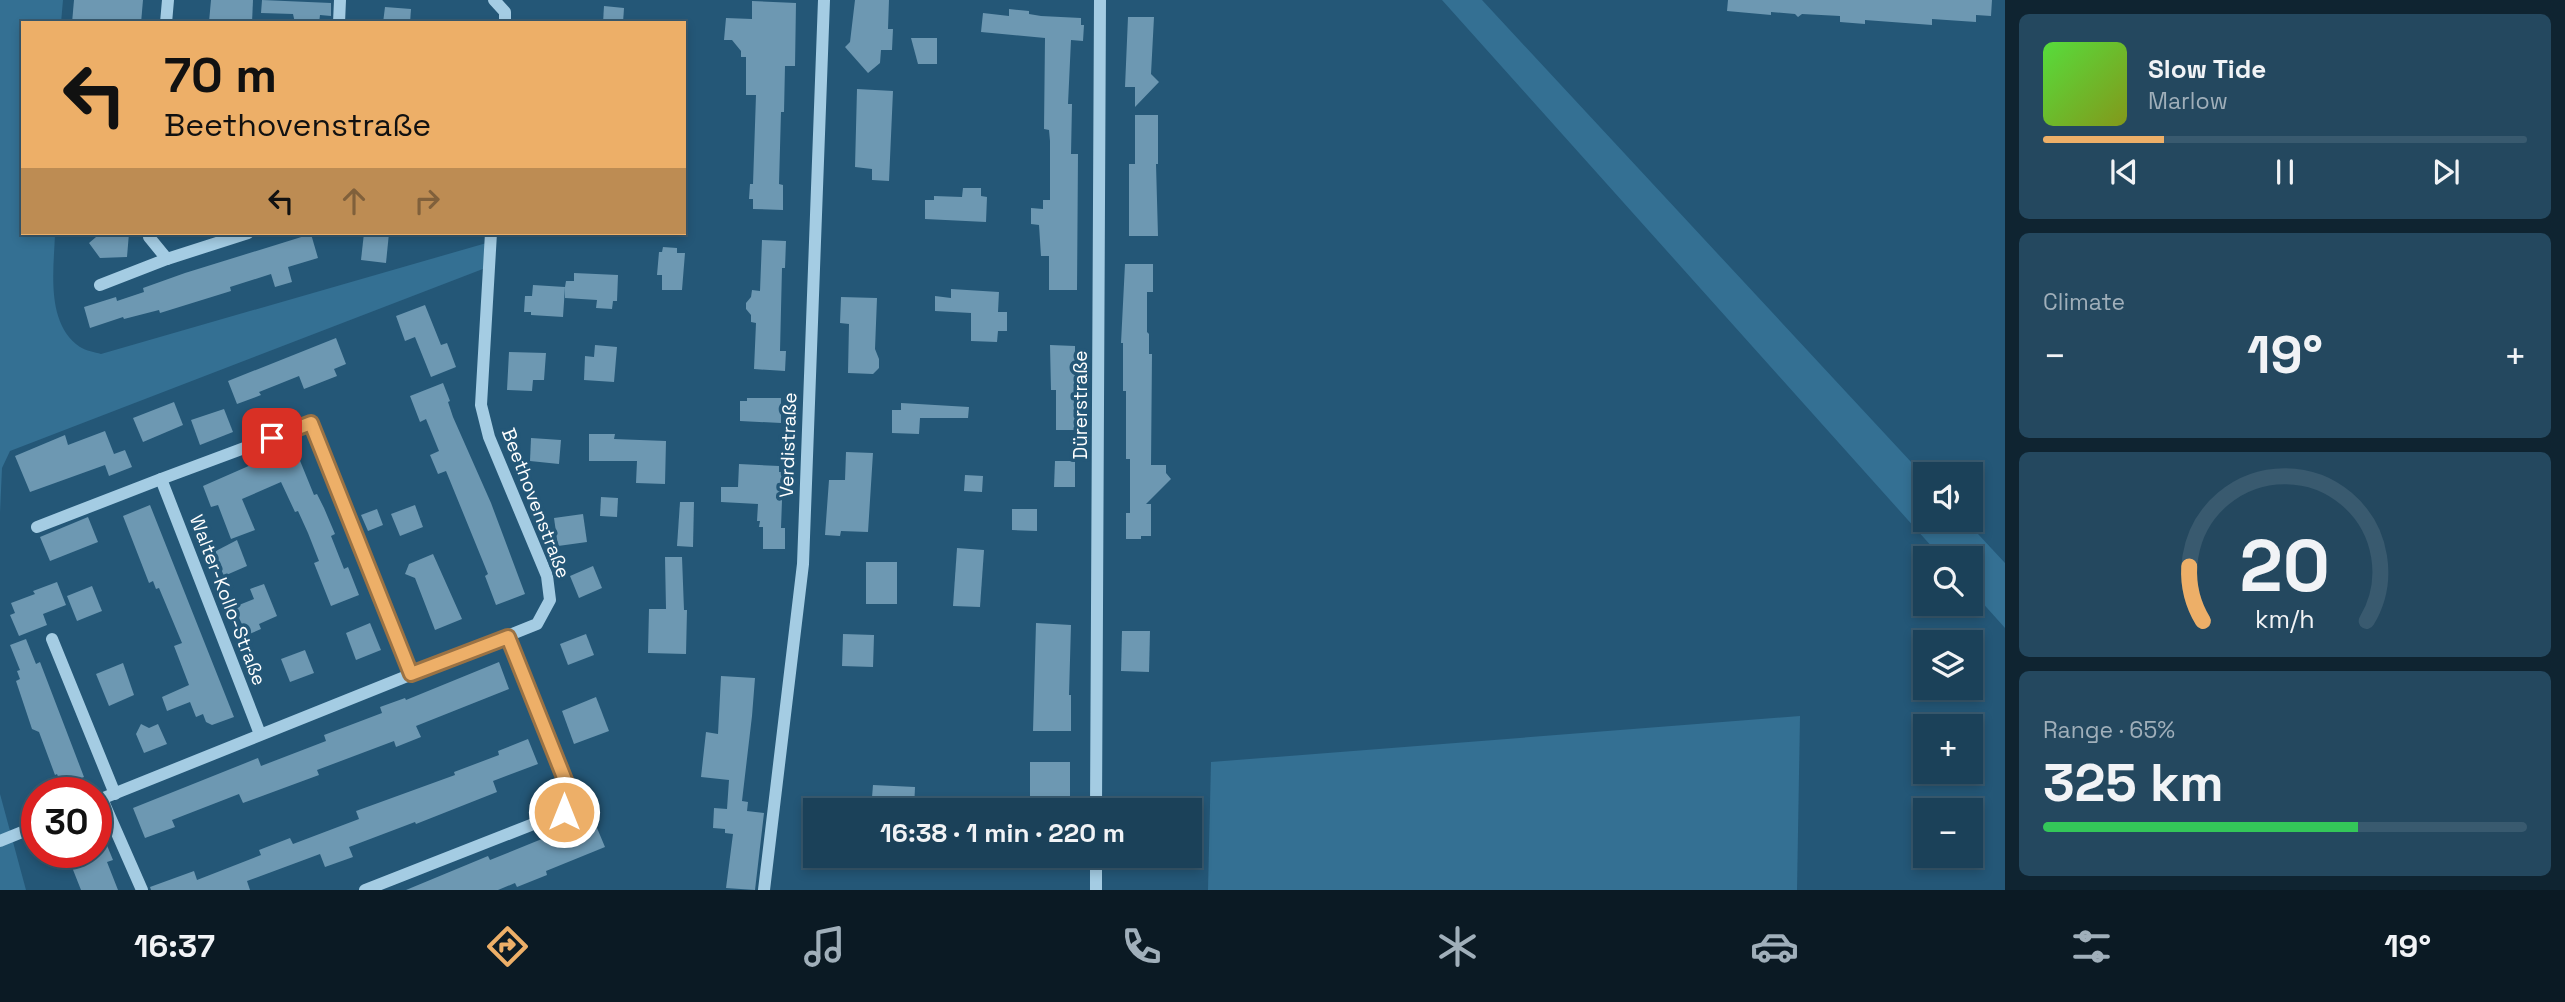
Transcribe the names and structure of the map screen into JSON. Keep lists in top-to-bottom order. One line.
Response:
{"streets":{"street":["Dürerstraße","Verdistraße","Beethovenstraße","Walter-Kollo-Straße"]},"crossings":[["Beethovenstraße","Walter-Kollo-Straße"]],"page":{"turn":["70 m","Beethovenstraße"],"song":["Slow Tide","Marlow"],"tile":["Climate",["Range · 65%","325 km"]],"heat":["−","19°","+"],"map_buttons":["+","−"],"limit":"30","trip":"16:38 · 1 min · 220 m","tabs":["16:37","19°"],"gauge":["20","km/h"]}}
